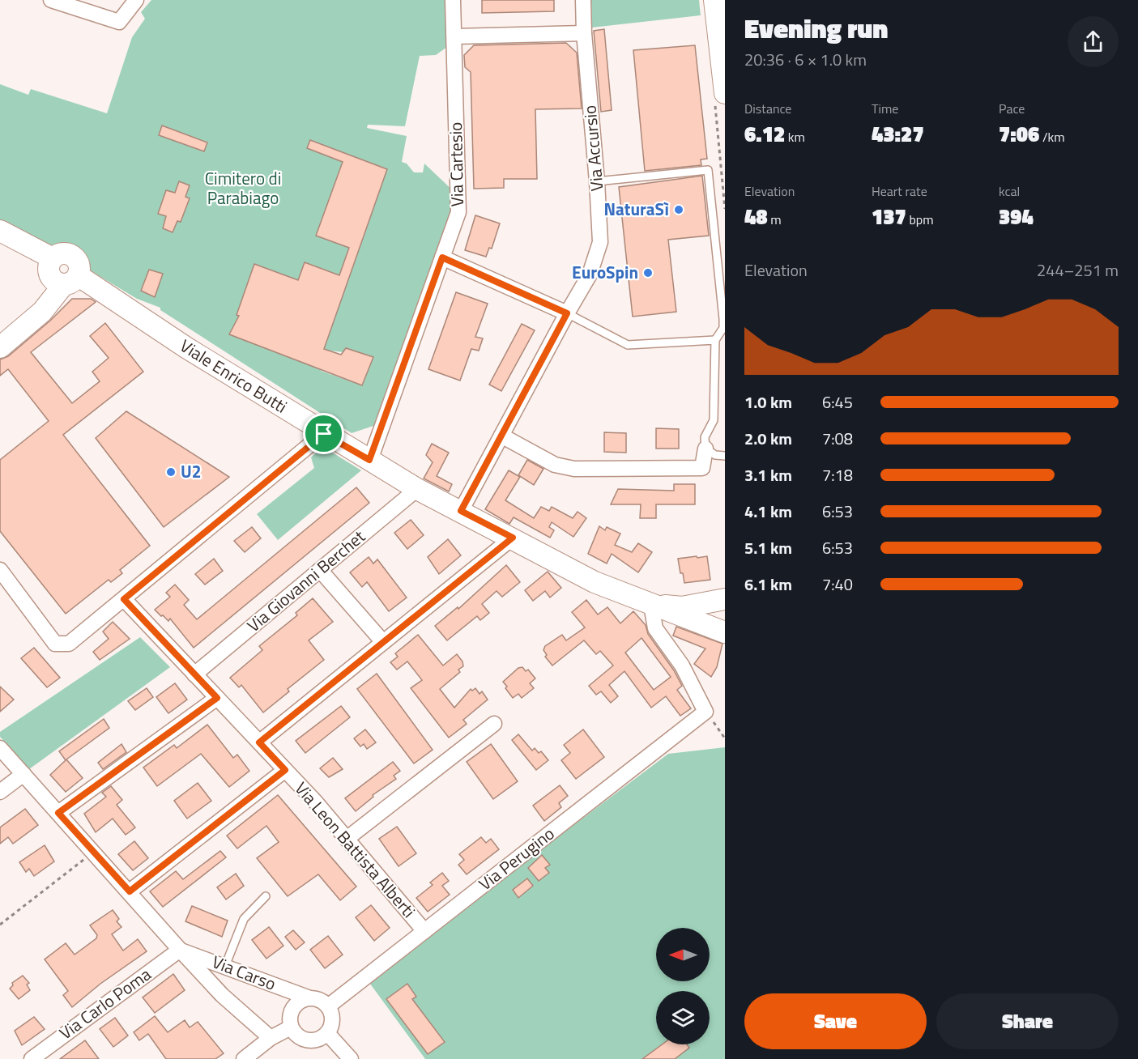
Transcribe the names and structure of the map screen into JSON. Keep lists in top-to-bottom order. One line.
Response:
{"streets":{"street":["Via Accursio","Via Cartesio","Viale Enrico Butti","Via Giovanni Berchet","Via Leon Battista Alberti","Via Perugino","Via Carso","Via Carlo Poma"]},"crossings":[["Via Accursio","Viale Enrico Butti"],["Via Cartesio","Viale Enrico Butti"],["Viale Enrico Butti","Via Giovanni Berchet"],["Via Giovanni Berchet","Via Leon Battista Alberti"],["Via Leon Battista Alberti","Via Perugino"],["Via Perugino","Via Carso"],["Via Carso","Via Carlo Poma"]],"parks":["Cimitero di Parabiago"],"places":["NaturaSì","EuroSpin","U2"],"north":"left","page":{"heading":["Evening run","20:36 · 6 × 1.0 km"],"stats":[["Distance","6.12 km"],["Time","43:27"],["Pace","7:06 /km"],["Elevation","48 m"],["Heart rate","137 bpm"],["kcal","394"]],"chart":["Elevation","244–251 m"],"list":[{"name":"1.0 km","note":"6:45"},{"name":"2.0 km","note":"7:08"},{"name":"3.1 km","note":"7:18"},{"name":"4.1 km","note":"6:53"},{"name":"5.1 km","note":"6:53"},{"name":"6.1 km","note":"7:40"}],"buttons":["Save","Share"]}}
